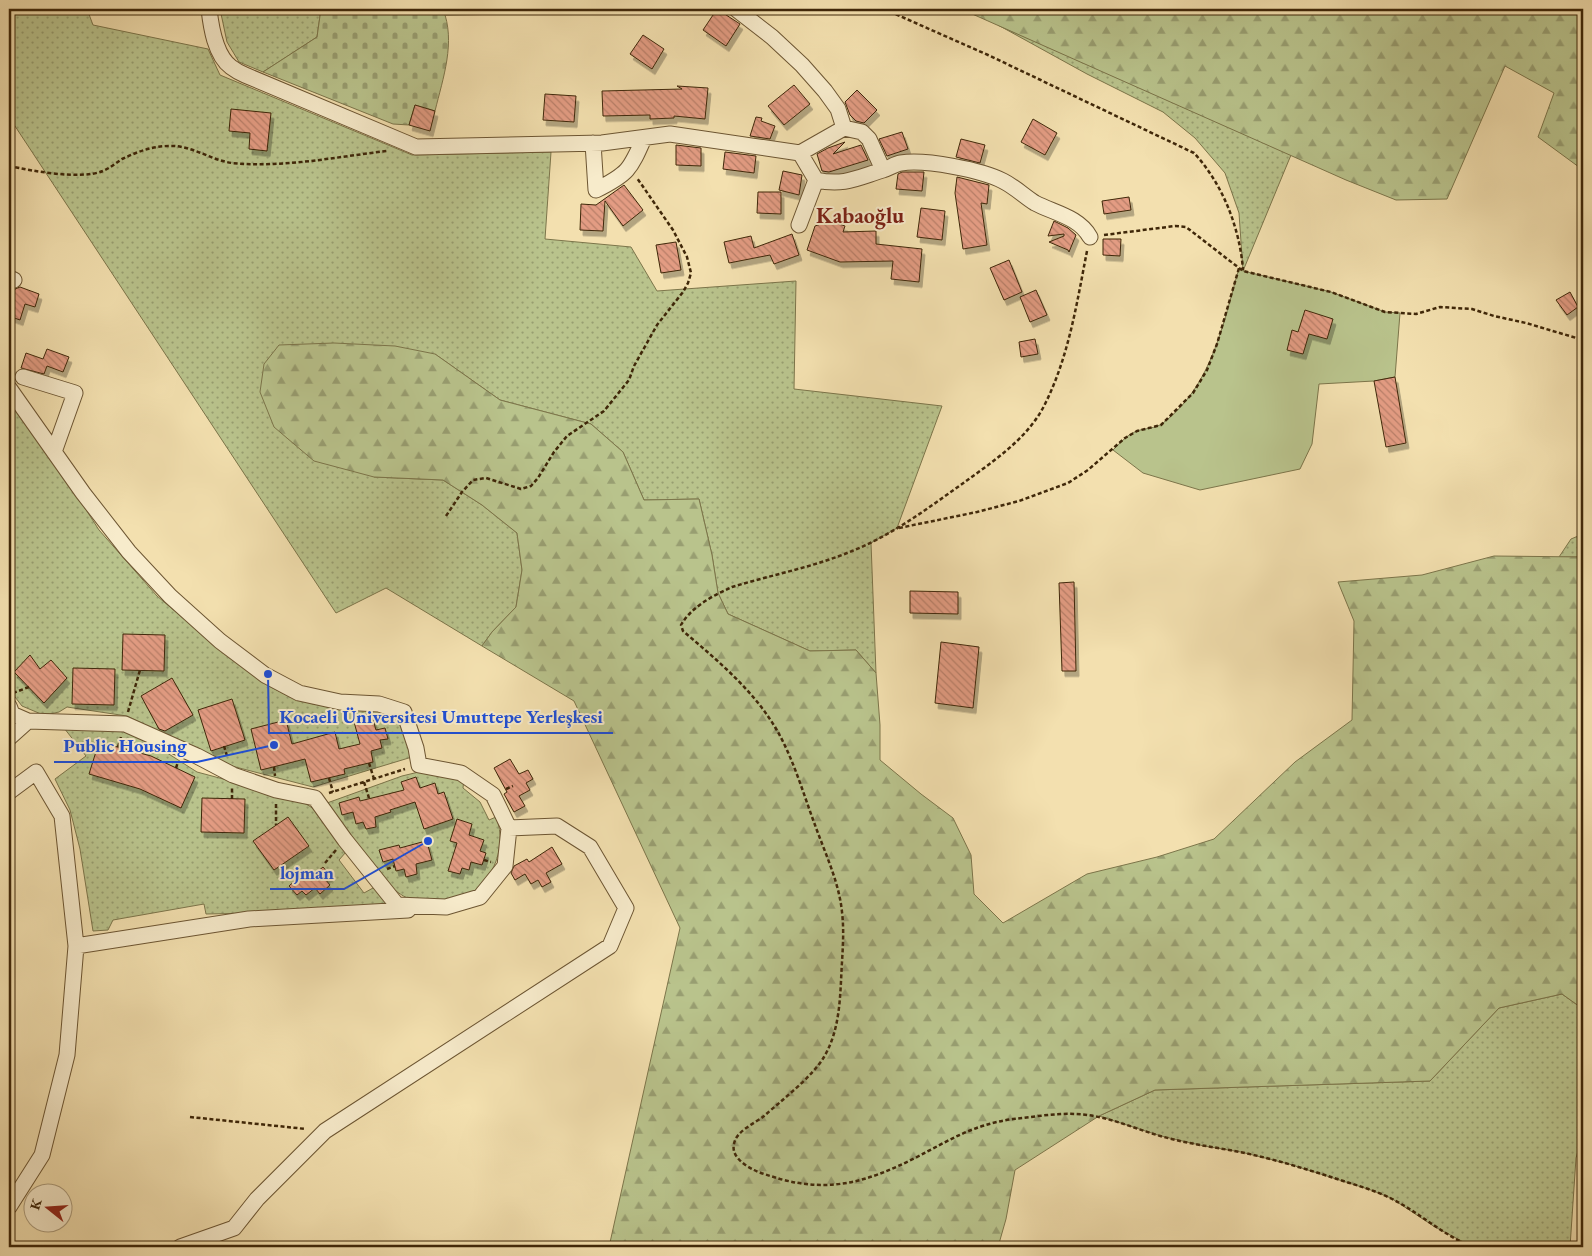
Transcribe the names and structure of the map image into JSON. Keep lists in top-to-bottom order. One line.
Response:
{"districts":["Kabaoğlu"],"places":["Kocaeli Üniversitesi Umuttepe Yerleşkesi","Public Housing","lojman"],"north":"left"}
